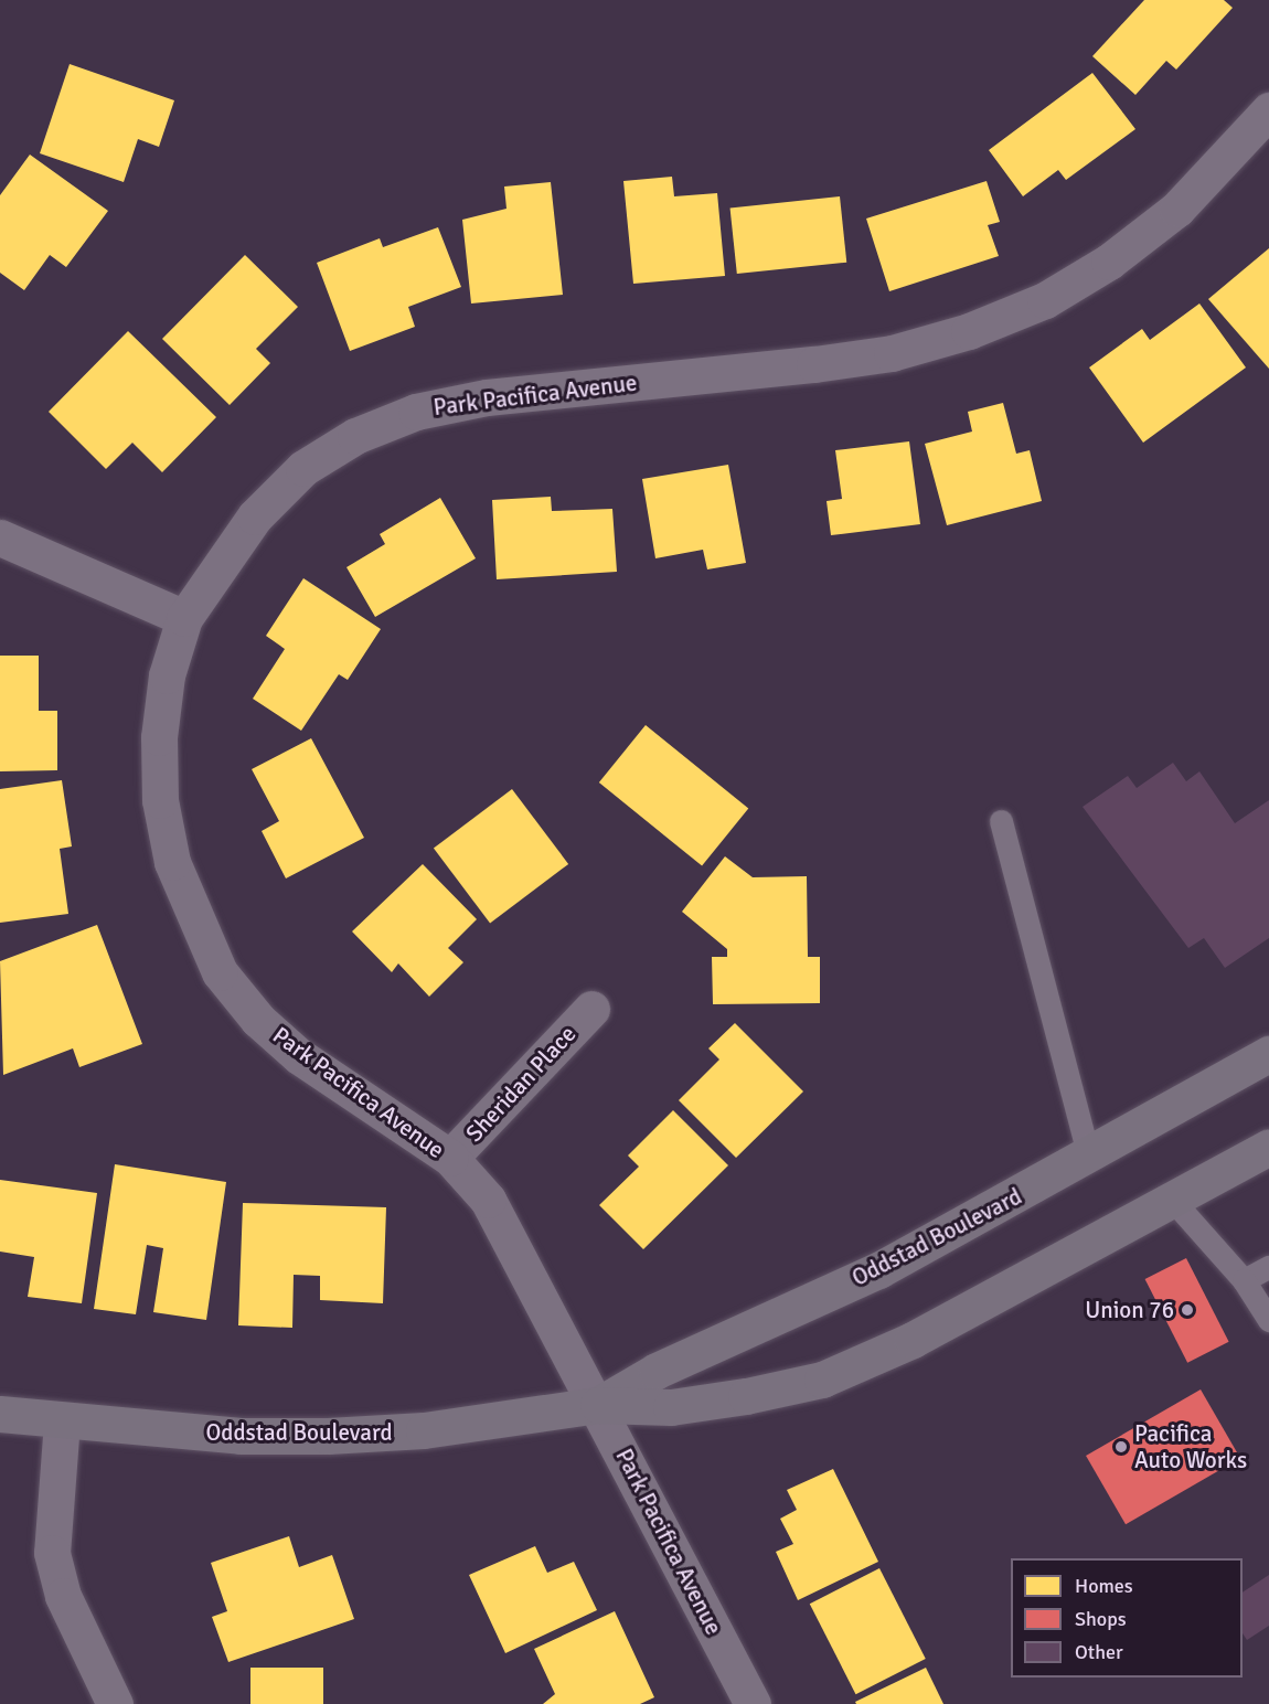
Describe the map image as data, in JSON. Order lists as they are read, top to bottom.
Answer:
{
  "streets": {
    "street": ["Park Pacifica Avenue", "Sheridan Place", "Oddstad Boulevard"]
  },
  "crossings": [
    ["Park Pacifica Avenue", "Sheridan Place"],
    ["Park Pacifica Avenue", "Oddstad Boulevard"]
  ],
  "places": ["Union 76", "Pacifica Auto Works"],
  "legend": ["Homes", "Shops", "Other"]
}
